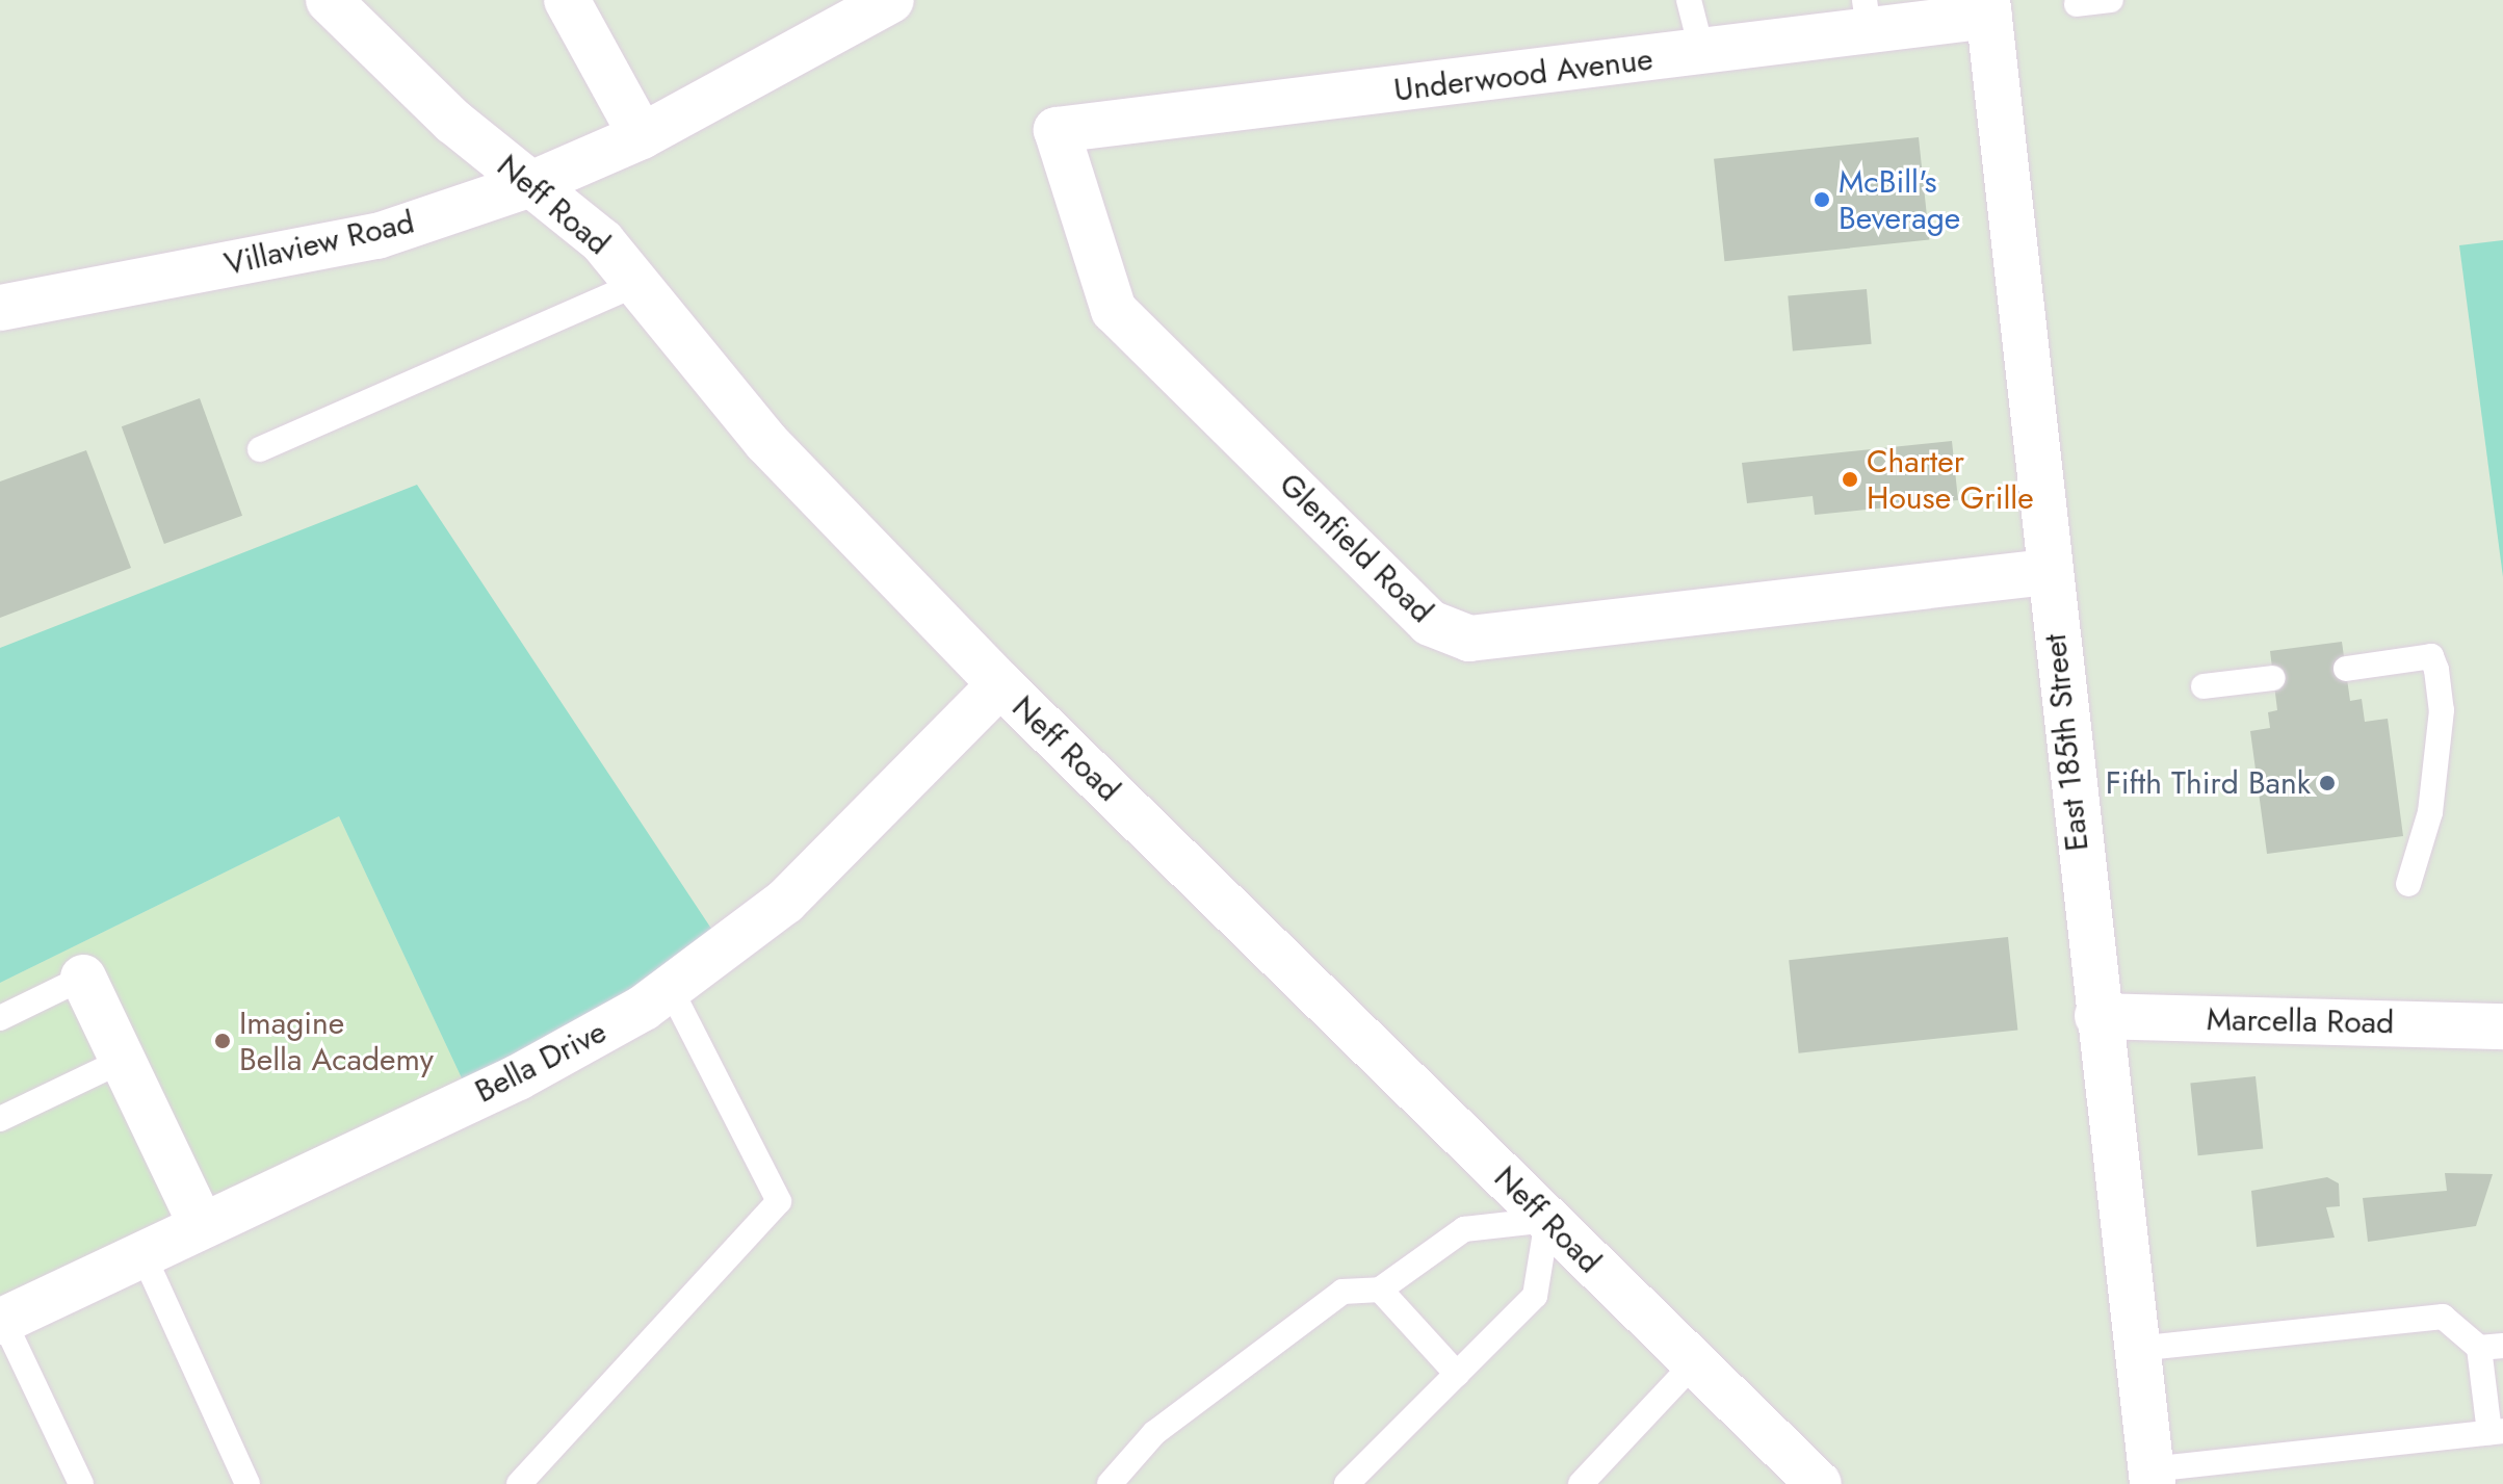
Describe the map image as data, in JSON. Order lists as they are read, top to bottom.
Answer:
{
  "streets": {
    "street": [
      "Underwood Avenue",
      "Neff Road",
      "Villaview Road",
      "Glenfield Road",
      "East 185th Street",
      "Marcella Road",
      "Bella Drive"
    ]
  },
  "crossings": [
    ["Underwood Avenue", "Glenfield Road"],
    ["Underwood Avenue", "East 185th Street"],
    ["Neff Road", "Villaview Road"],
    ["Neff Road", "Bella Drive"],
    ["Glenfield Road", "East 185th Street"],
    ["East 185th Street", "Marcella Road"]
  ],
  "places": [
    "McBill's Beverage",
    "Charter House Grille",
    "Fifth Third Bank",
    "Imagine Bella Academy"
  ]
}
